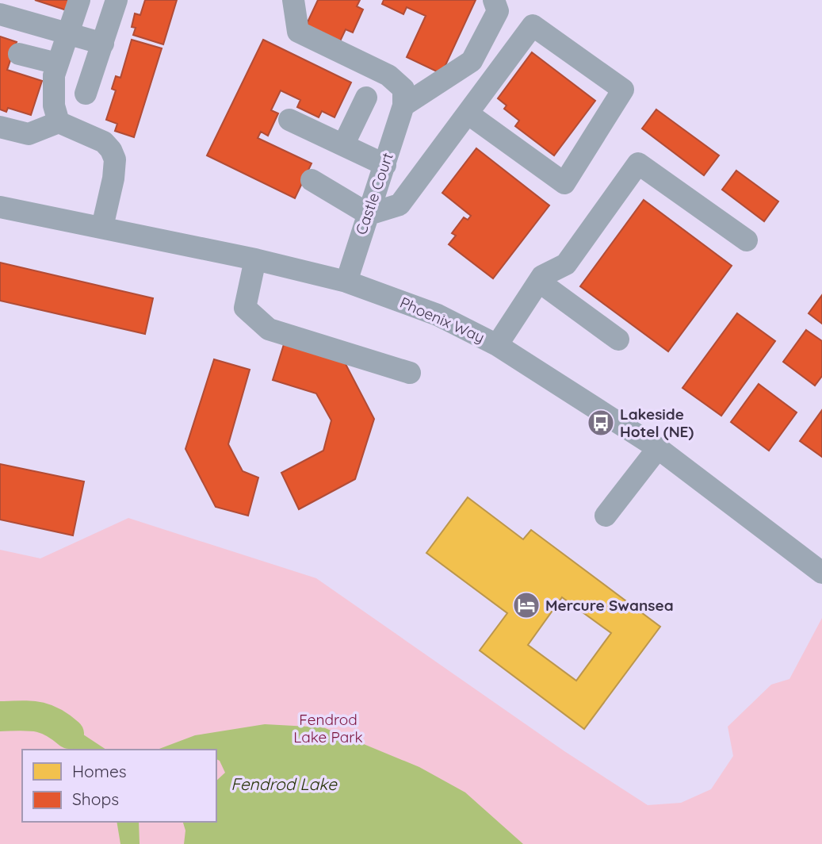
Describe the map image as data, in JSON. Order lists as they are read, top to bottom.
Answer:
{
  "streets": {
    "street": ["Castle Court", "Phoenix Way"]
  },
  "crossings": [
    ["Castle Court", "Phoenix Way"]
  ],
  "water": ["Fendrod Lake"],
  "parks": ["Fendrod Lake Park"],
  "places": {
    "bus stop": ["Lakeside Hotel (NE)"],
    "hotel": ["Mercure Swansea"]
  },
  "legend": ["Homes", "Shops"]
}
